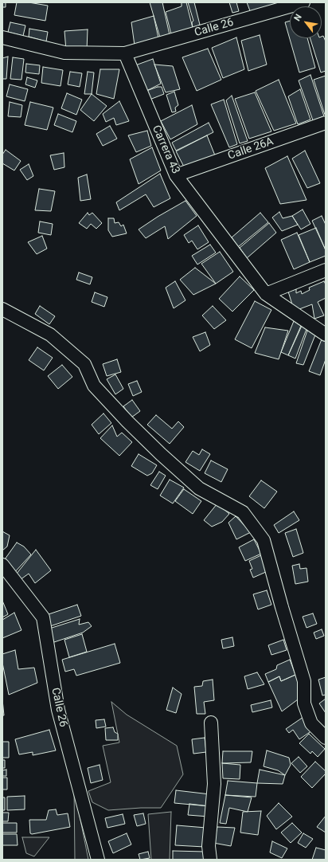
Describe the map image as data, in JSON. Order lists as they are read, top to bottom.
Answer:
{
  "streets": {
    "street": ["Calle 26", "Calle 26A", "Carrera 43"]
  },
  "crossings": [
    ["Calle 26", "Carrera 43"],
    ["Calle 26A", "Carrera 43"]
  ],
  "north": "top left"
}
